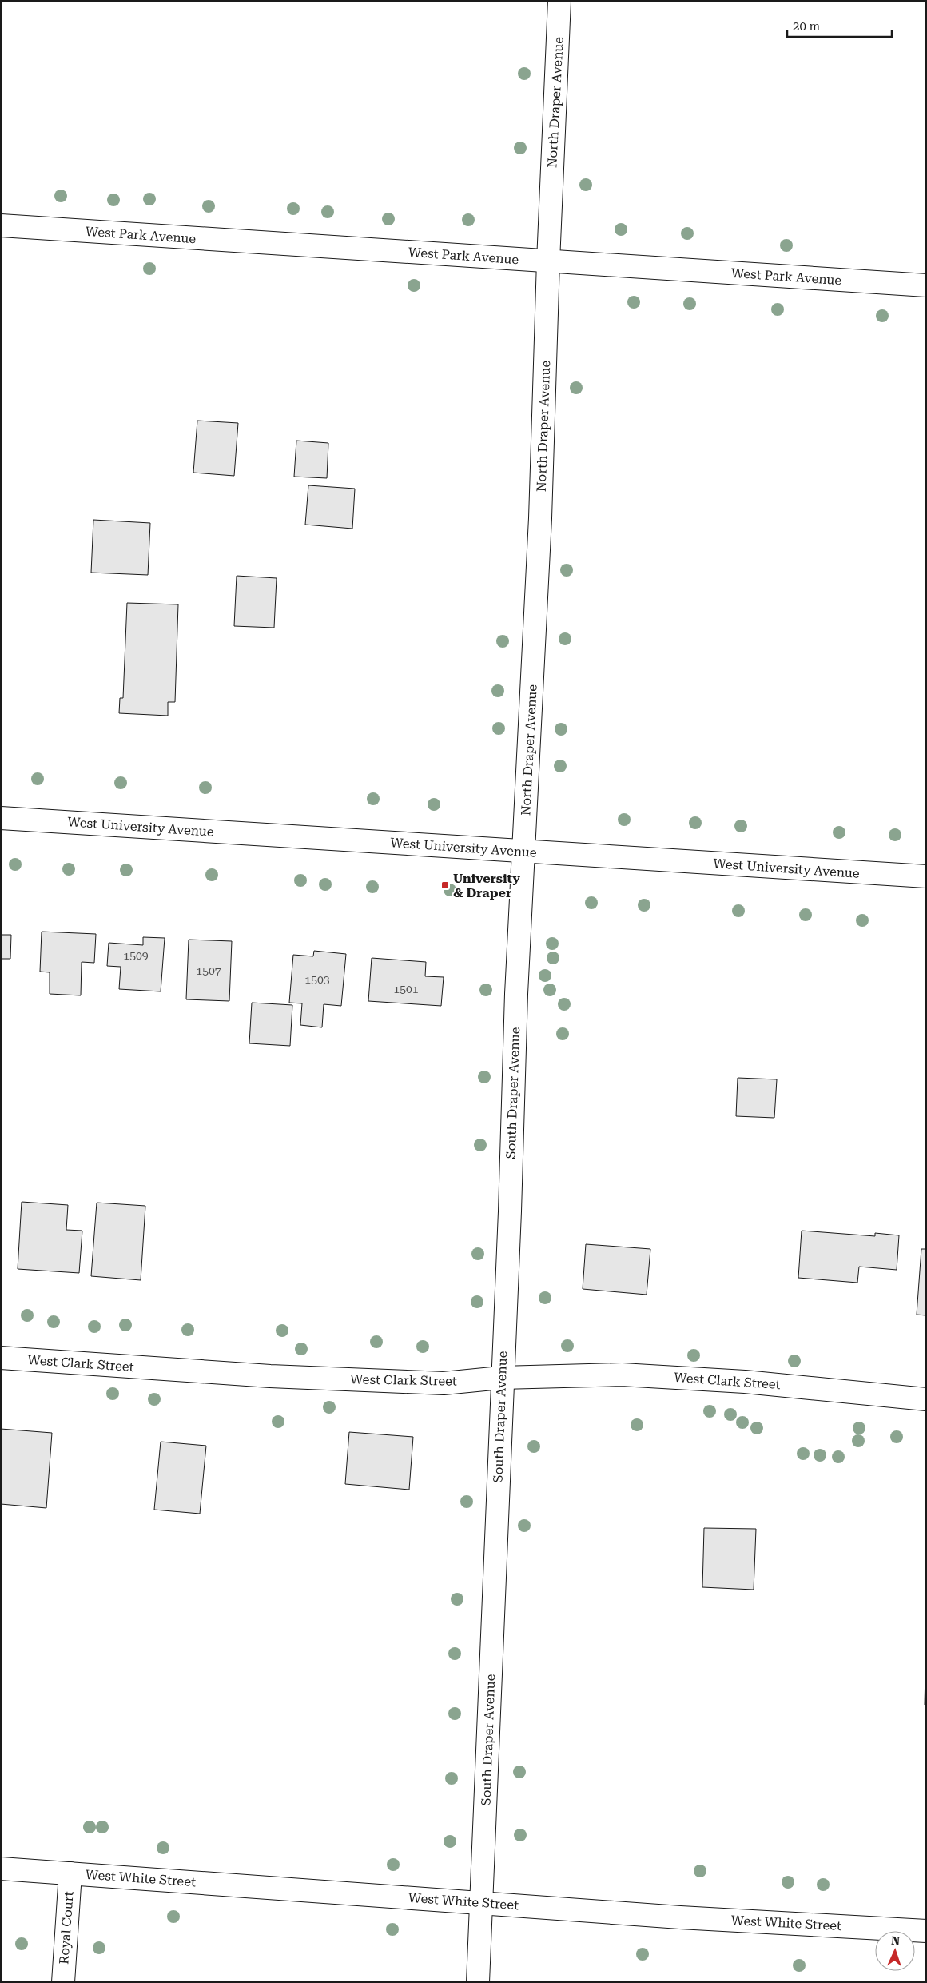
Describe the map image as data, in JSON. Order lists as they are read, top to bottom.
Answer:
{
  "streets": {
    "street": [
      "North Draper Avenue",
      "West Park Avenue",
      "West University Avenue",
      "South Draper Avenue",
      "West Clark Street",
      "West White Street",
      "Royal Court"
    ]
  },
  "crossings": [
    ["North Draper Avenue", "West Park Avenue"],
    ["North Draper Avenue", "West University Avenue"],
    ["North Draper Avenue", "South Draper Avenue"],
    ["West University Avenue", "South Draper Avenue"],
    ["South Draper Avenue", "West Clark Street"],
    ["South Draper Avenue", "West White Street"],
    ["West White Street", "Royal Court"]
  ],
  "places": {
    "transit": ["University & Draper"]
  },
  "house_numbers": [
    "1509",
    "1507",
    "1503",
    "1501"
  ],
  "scale_bar": "20 m",
  "north": "top"
}
